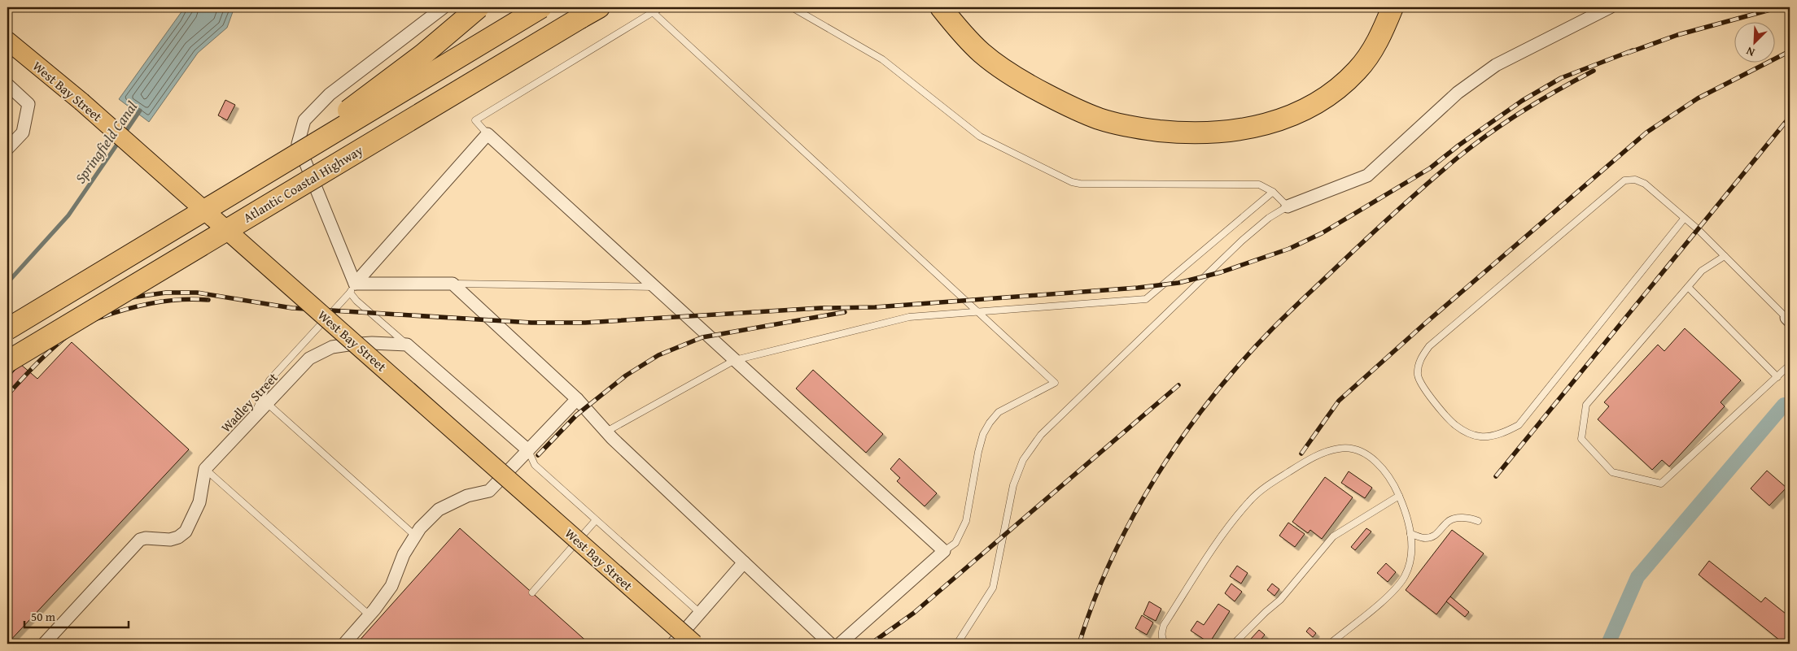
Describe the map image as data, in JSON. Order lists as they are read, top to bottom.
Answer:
{
  "streets": {
    "highway": ["Atlantic Coastal Highway"],
    "main road": ["West Bay Street"],
    "street": ["Wadley Street"]
  },
  "water": ["Springfield Canal"],
  "scale_bar": "50 m",
  "north": "bottom left"
}
